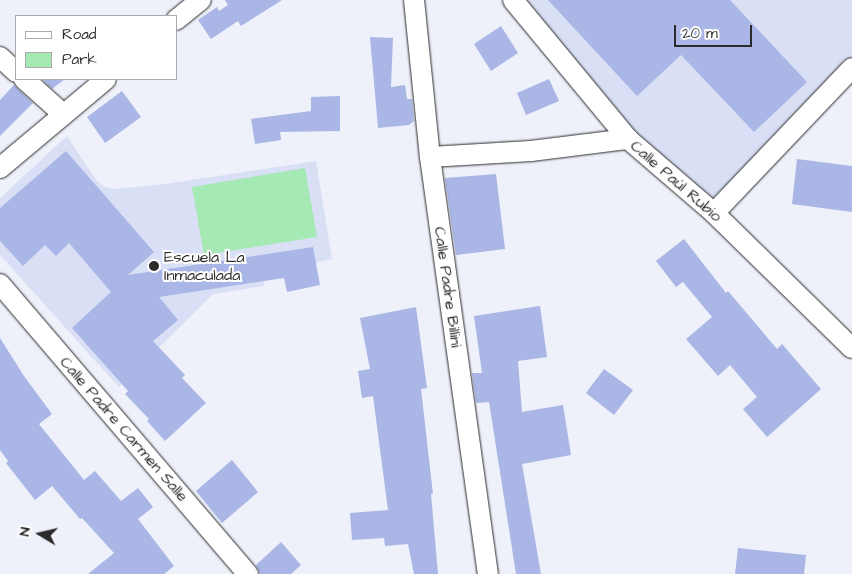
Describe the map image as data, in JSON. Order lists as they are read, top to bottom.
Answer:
{
  "streets": {
    "street": ["Calle Paúl Rubio", "Calle Padre Billini", "Calle Padre Carmen Salle"]
  },
  "places": ["Escuela La Inmaculada"],
  "legend": ["Road", "Park"],
  "scale_bar": "20 m",
  "north": "left"
}
